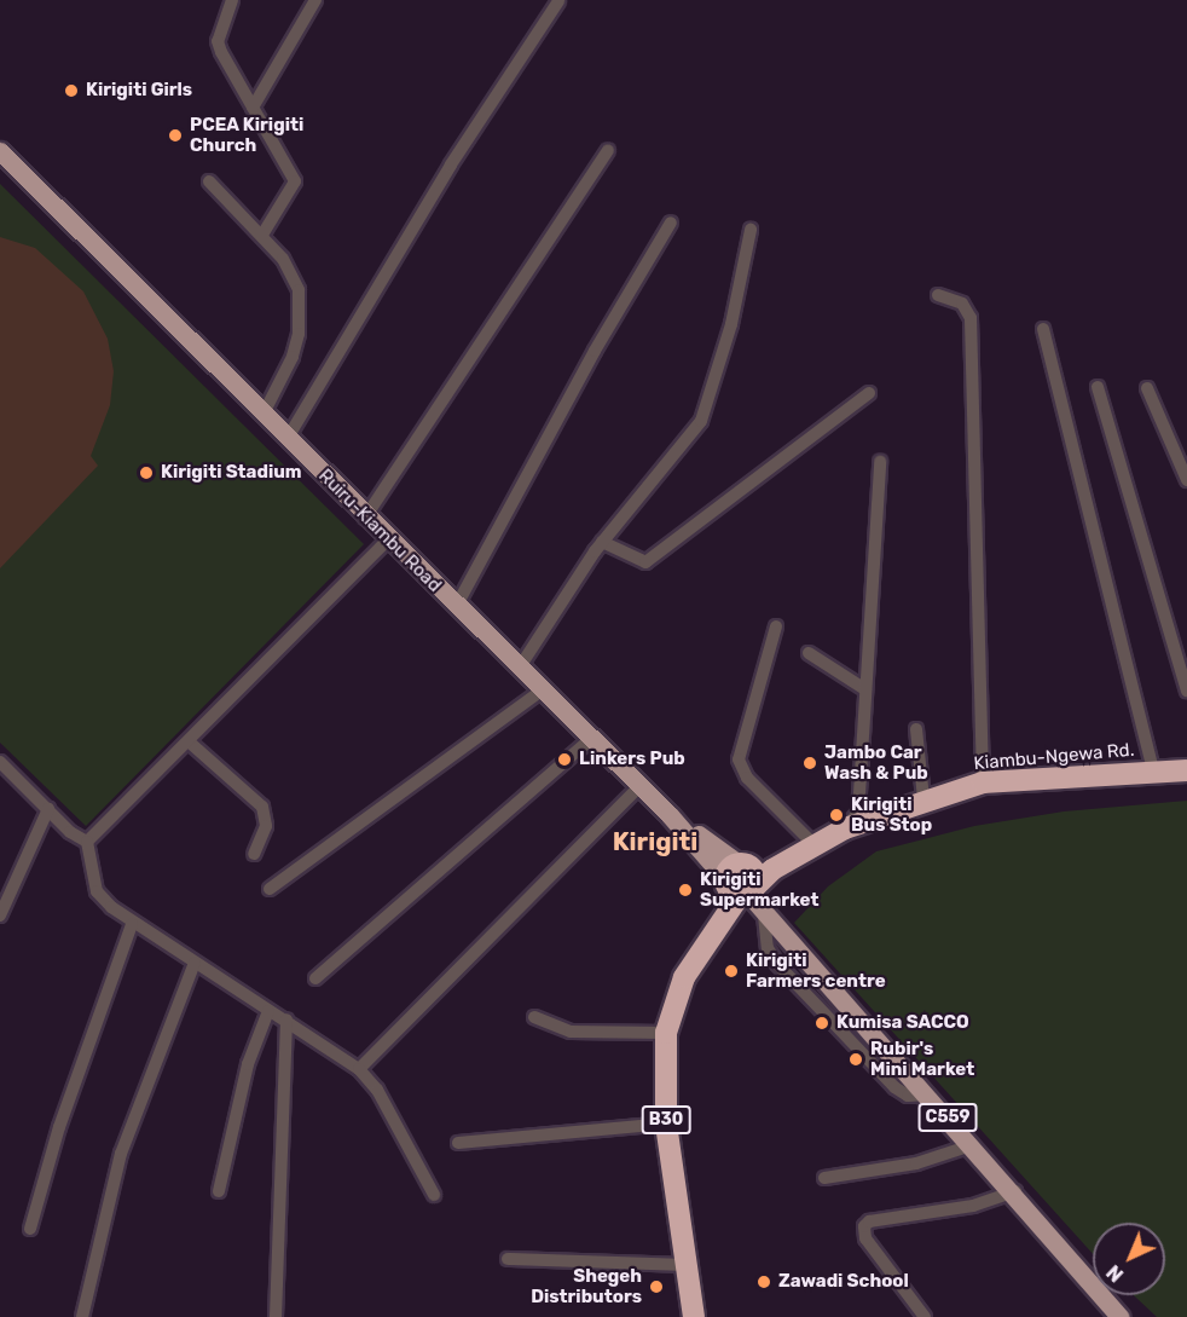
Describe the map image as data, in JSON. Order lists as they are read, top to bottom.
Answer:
{
  "streets": {
    "highway": ["Kiambu-Ngewa Rd.", "B30"],
    "main road": ["Ruiru-Kiambu Road", "C559"]
  },
  "crossings": [
    ["Ruiru-Kiambu Road", "Kiambu-Ngewa Rd."],
    ["Ruiru-Kiambu Road", "C559"],
    ["Ruiru-Kiambu Road", "B30"],
    ["Kiambu-Ngewa Rd.", "B30"]
  ],
  "districts": ["Kirigiti"],
  "places": [
    "Kirigiti Girls",
    "PCEA Kirigiti Church",
    "Kirigiti Stadium",
    "Linkers Pub",
    "Jambo Car Wash & Pub",
    "Kirigiti Bus Stop",
    "Kirigiti Supermarket",
    "Kirigiti Farmers centre",
    "Kumisa SACCO",
    "Rubir's Mini Market",
    "Zawadi School",
    "Shegeh Distributors"
  ],
  "north": "bottom left"
}
